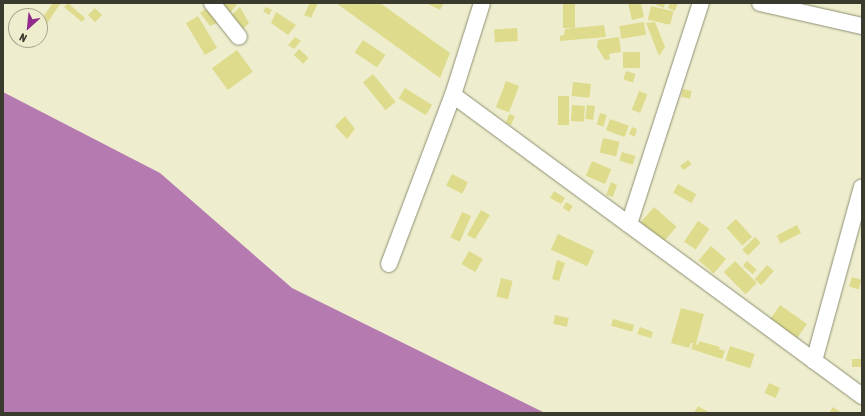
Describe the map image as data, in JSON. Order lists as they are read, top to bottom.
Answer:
{
  "north": "bottom left"
}
